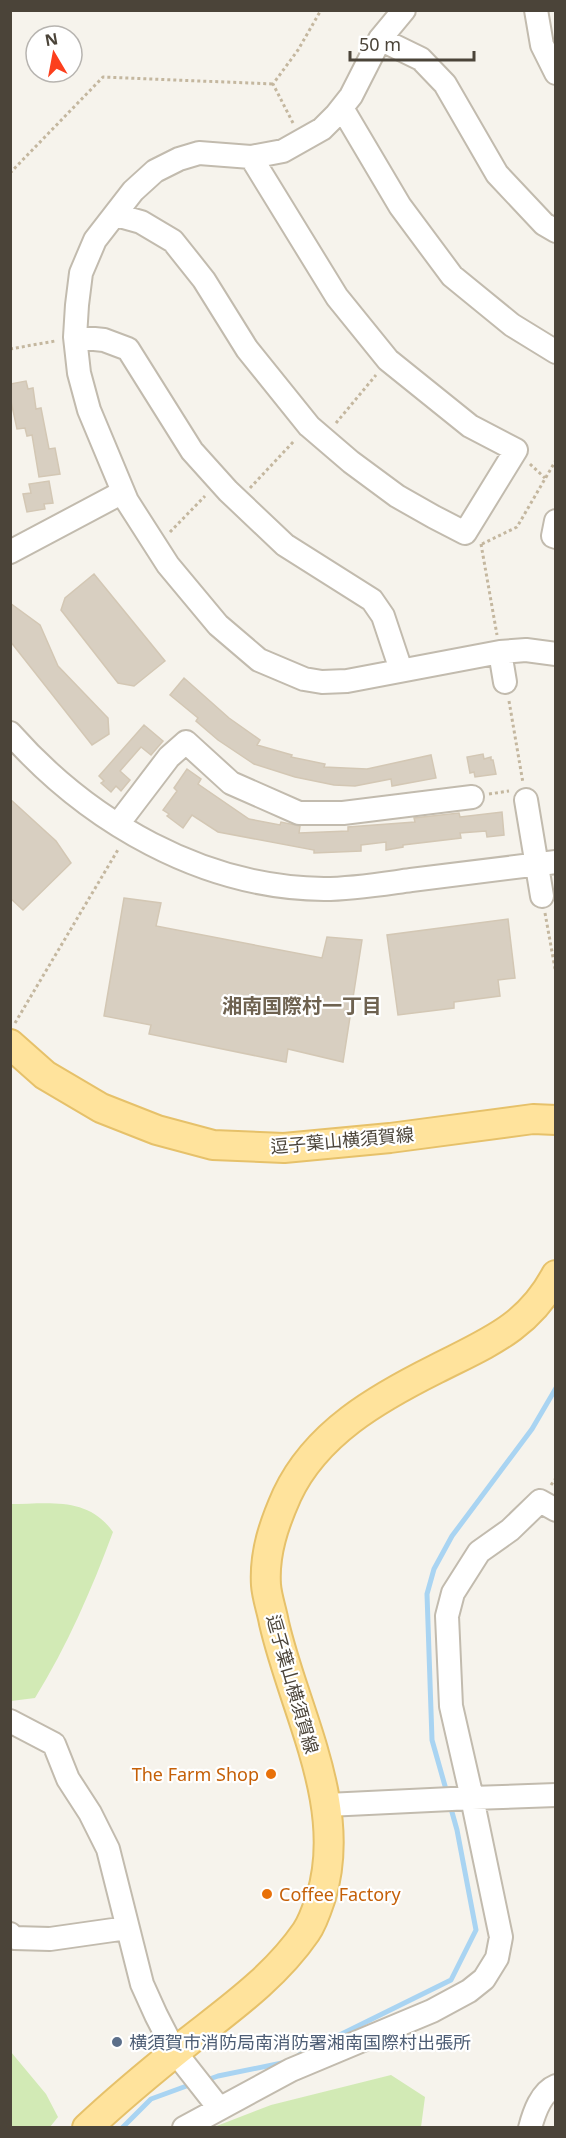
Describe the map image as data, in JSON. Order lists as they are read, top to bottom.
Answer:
{
  "streets": {
    "main road": ["逗子葉山横須賀線"]
  },
  "districts": ["湘南国際村一丁目"],
  "places": ["The Farm Shop", "Coffee Factory", "横須賀市消防局南消防署湘南国際村出張所"],
  "scale_bar": "50 m",
  "north": "top"
}
